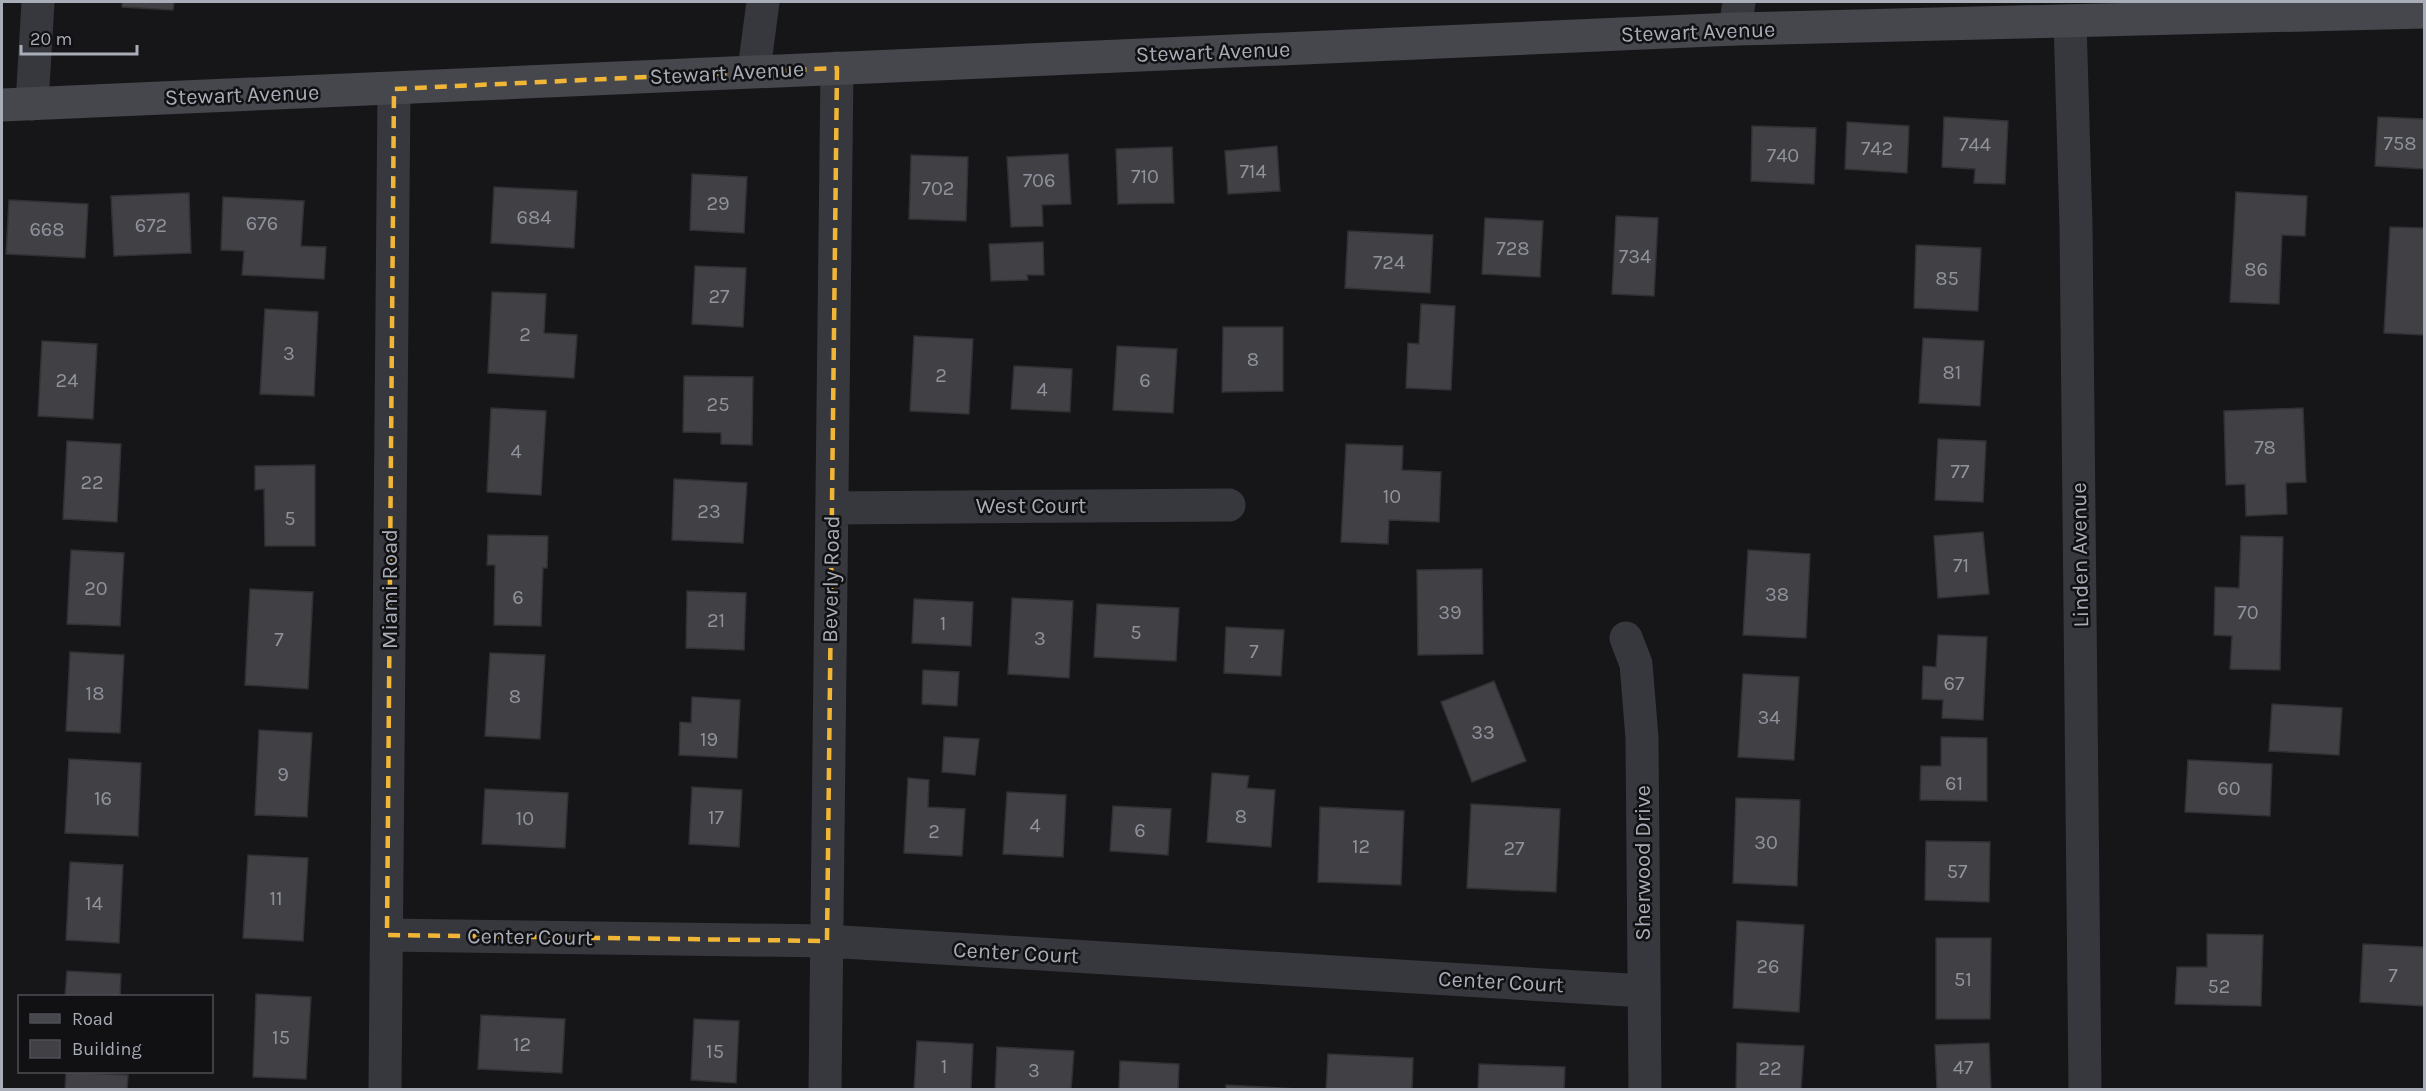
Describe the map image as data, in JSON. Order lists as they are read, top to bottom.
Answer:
{
  "streets": {
    "main road": ["Stewart Avenue"],
    "street": [
      "West Court",
      "Linden Avenue",
      "Beverly Road",
      "Miami Road",
      "Sherwood Drive",
      "Center Court"
    ]
  },
  "crossings": [
    ["Stewart Avenue", "Linden Avenue"],
    ["Stewart Avenue", "Beverly Road"],
    ["Stewart Avenue", "Miami Road"],
    ["West Court", "Beverly Road"],
    ["Beverly Road", "Center Court"],
    ["Miami Road", "Center Court"],
    ["Sherwood Drive", "Center Court"]
  ],
  "house_numbers": [
    "758",
    "744",
    "742",
    "740",
    "714",
    "710",
    "706",
    "702",
    "29",
    "684",
    "676",
    "672",
    "668",
    "728",
    "734",
    "724",
    "86",
    "85",
    "27",
    "2",
    "3",
    "8",
    "81",
    "2",
    "24",
    "6",
    "4",
    "25",
    "78",
    "4",
    "77",
    "22",
    "10",
    "23",
    "5",
    "71",
    "20",
    "38",
    "6",
    "39",
    "70",
    "21",
    "1",
    "5",
    "3",
    "7",
    "7",
    "67",
    "18",
    "8",
    "34",
    "33",
    "19",
    "9",
    "61",
    "60",
    "16",
    "8",
    "17",
    "10",
    "4",
    "6",
    "2",
    "30",
    "12",
    "27",
    "57",
    "11",
    "14",
    "26",
    "7",
    "51",
    "52",
    "15",
    "12",
    "15",
    "1",
    "47",
    "22",
    "3"
  ],
  "legend": ["Road", "Building"],
  "scale_bar": "20 m"
}
